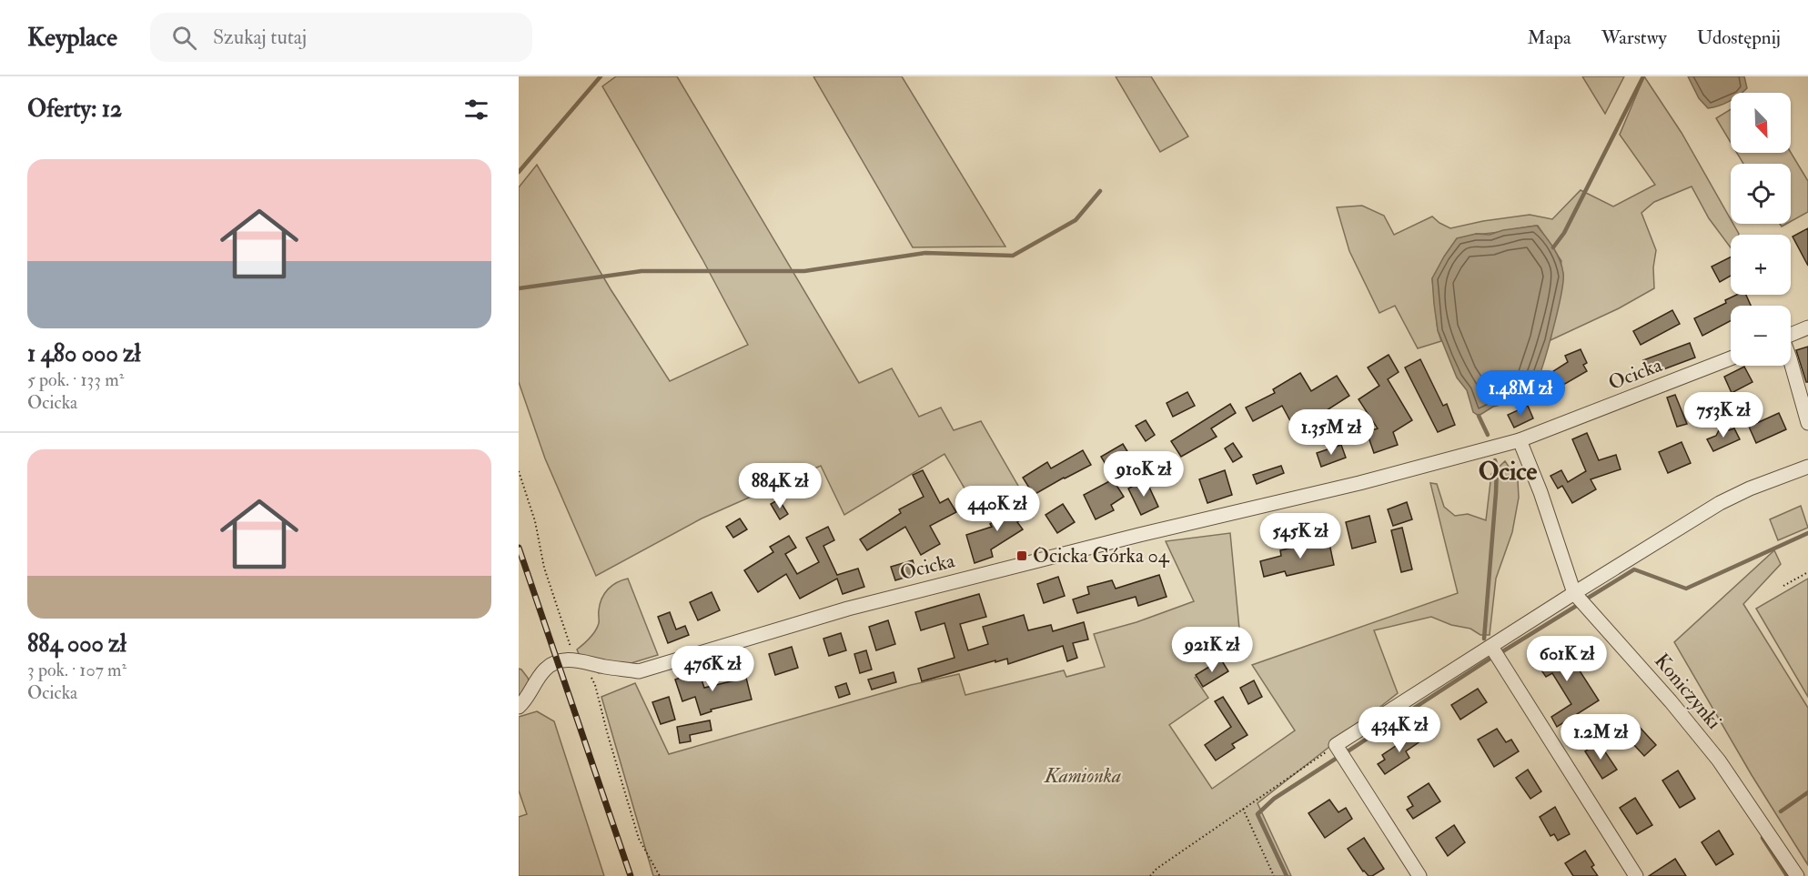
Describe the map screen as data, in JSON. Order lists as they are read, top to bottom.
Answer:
{
  "streets": {
    "street": ["Ocicka", "Koniczynki"]
  },
  "crossings": [
    ["Ocicka", "Koniczynki"]
  ],
  "districts": ["Ocice"],
  "parks": ["Kamionka"],
  "places": {
    "transit": ["Ocicka Górka 04"]
  },
  "north": "bottom right",
  "page": {
    "header": "Keyplace",
    "search": "Szukaj tutaj",
    "nav": ["Mapa", "Warstwy", "Udostępnij"],
    "heading": "Oferty: 12",
    "map_buttons": ["+", "−"],
    "list": [
      {
        "name": "1 480 000 zł",
        "note": "5 pok. · 133 m² · Ocicka"
      },
      {
        "name": "884 000 zł",
        "note": "3 pok. · 107 m² · Ocicka"
      }
    ],
    "price": [
      "1.48M zł",
      "753K zł",
      "1.35M zł",
      "910K zł",
      "884K zł",
      "440K zł",
      "545K zł",
      "921K zł",
      "601K zł",
      "476K zł",
      "434K zł",
      "1.2M zł"
    ]
  }
}
